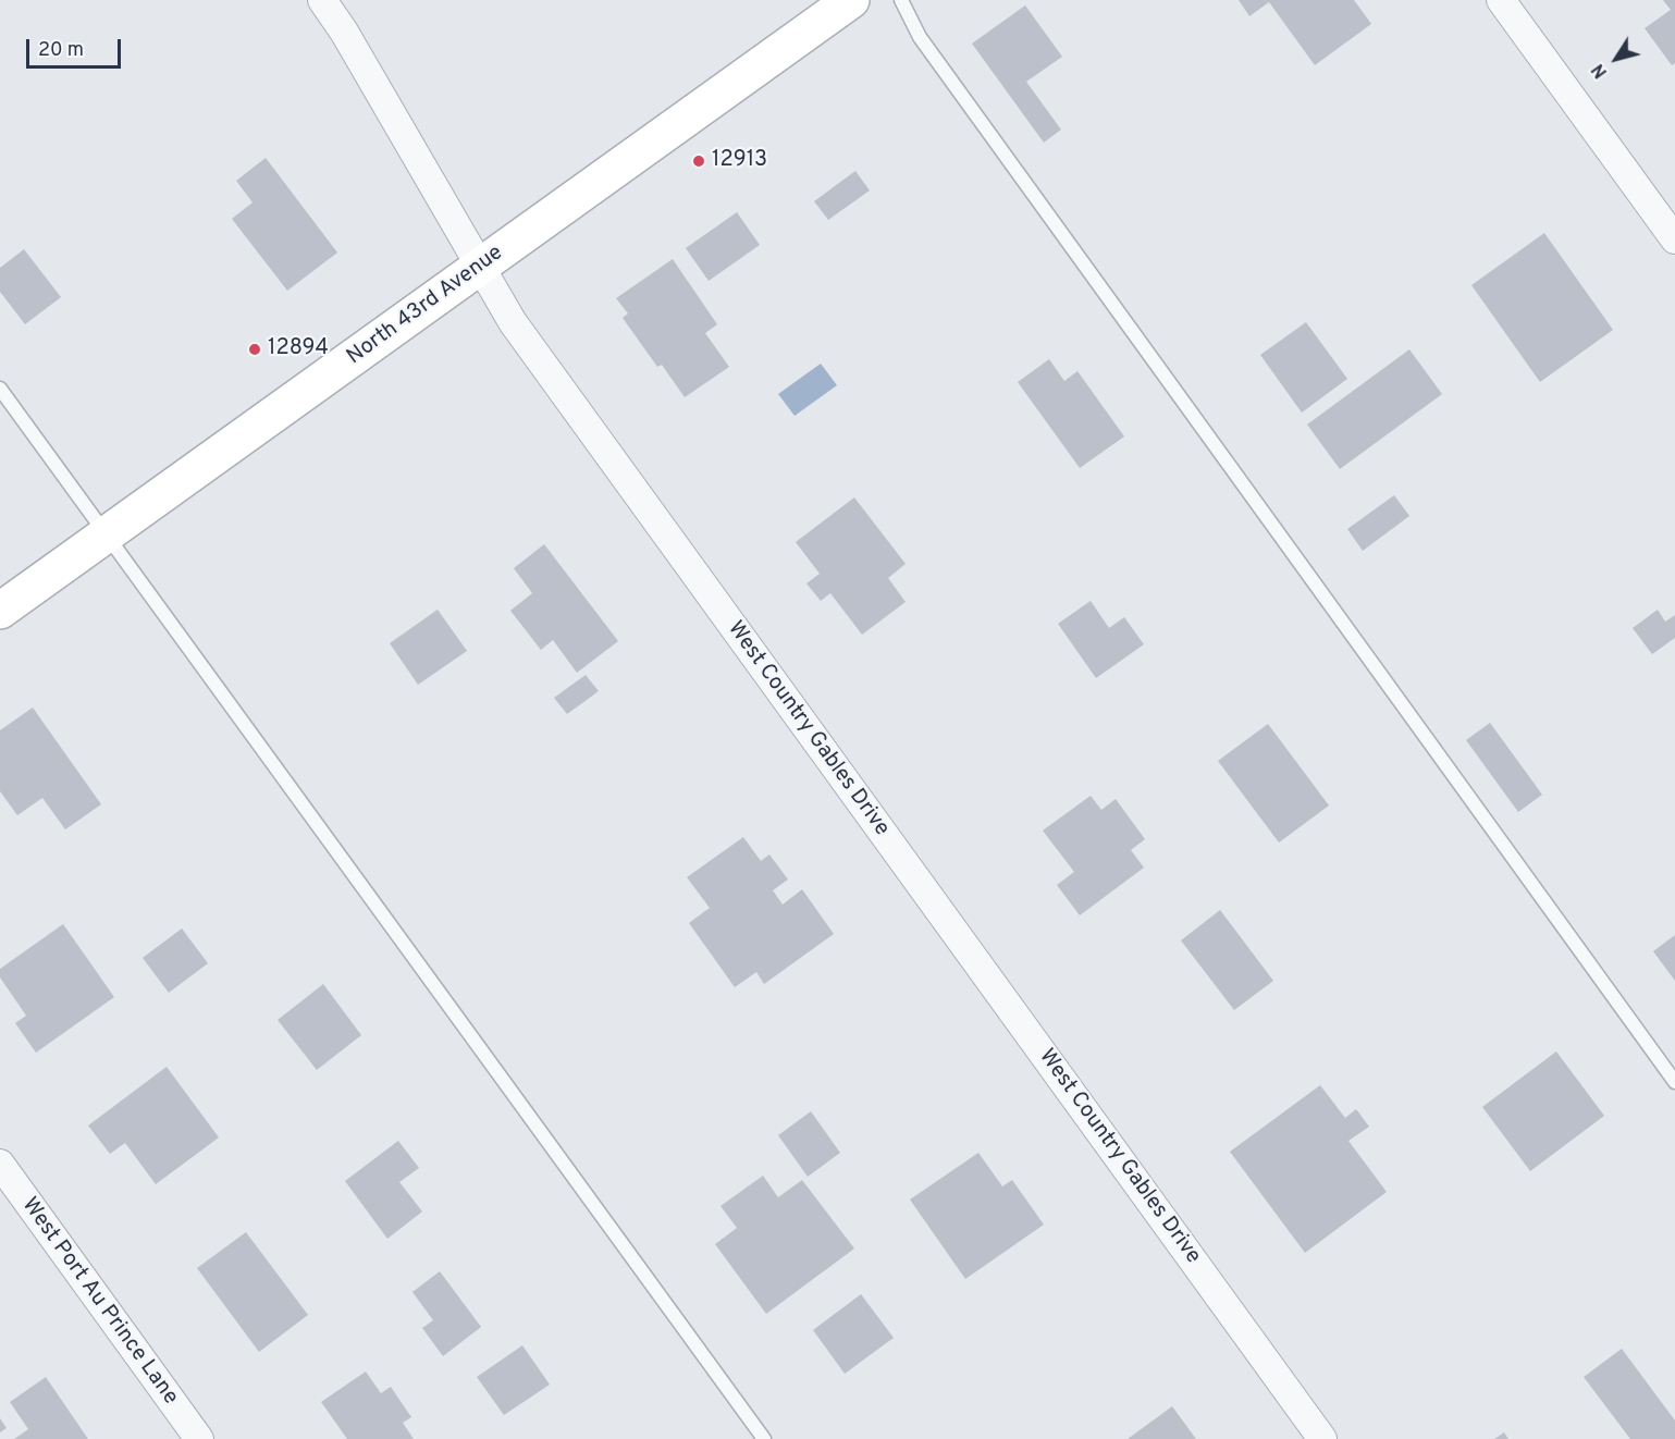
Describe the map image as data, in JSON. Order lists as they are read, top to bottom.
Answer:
{
  "streets": {
    "main road": ["North 43rd Avenue"],
    "street": ["West Country Gables Drive", "West Port Au Prince Lane"]
  },
  "crossings": [
    ["North 43rd Avenue", "West Country Gables Drive"]
  ],
  "places": ["12913", "12894"],
  "scale_bar": "20 m",
  "north": "bottom left"
}
